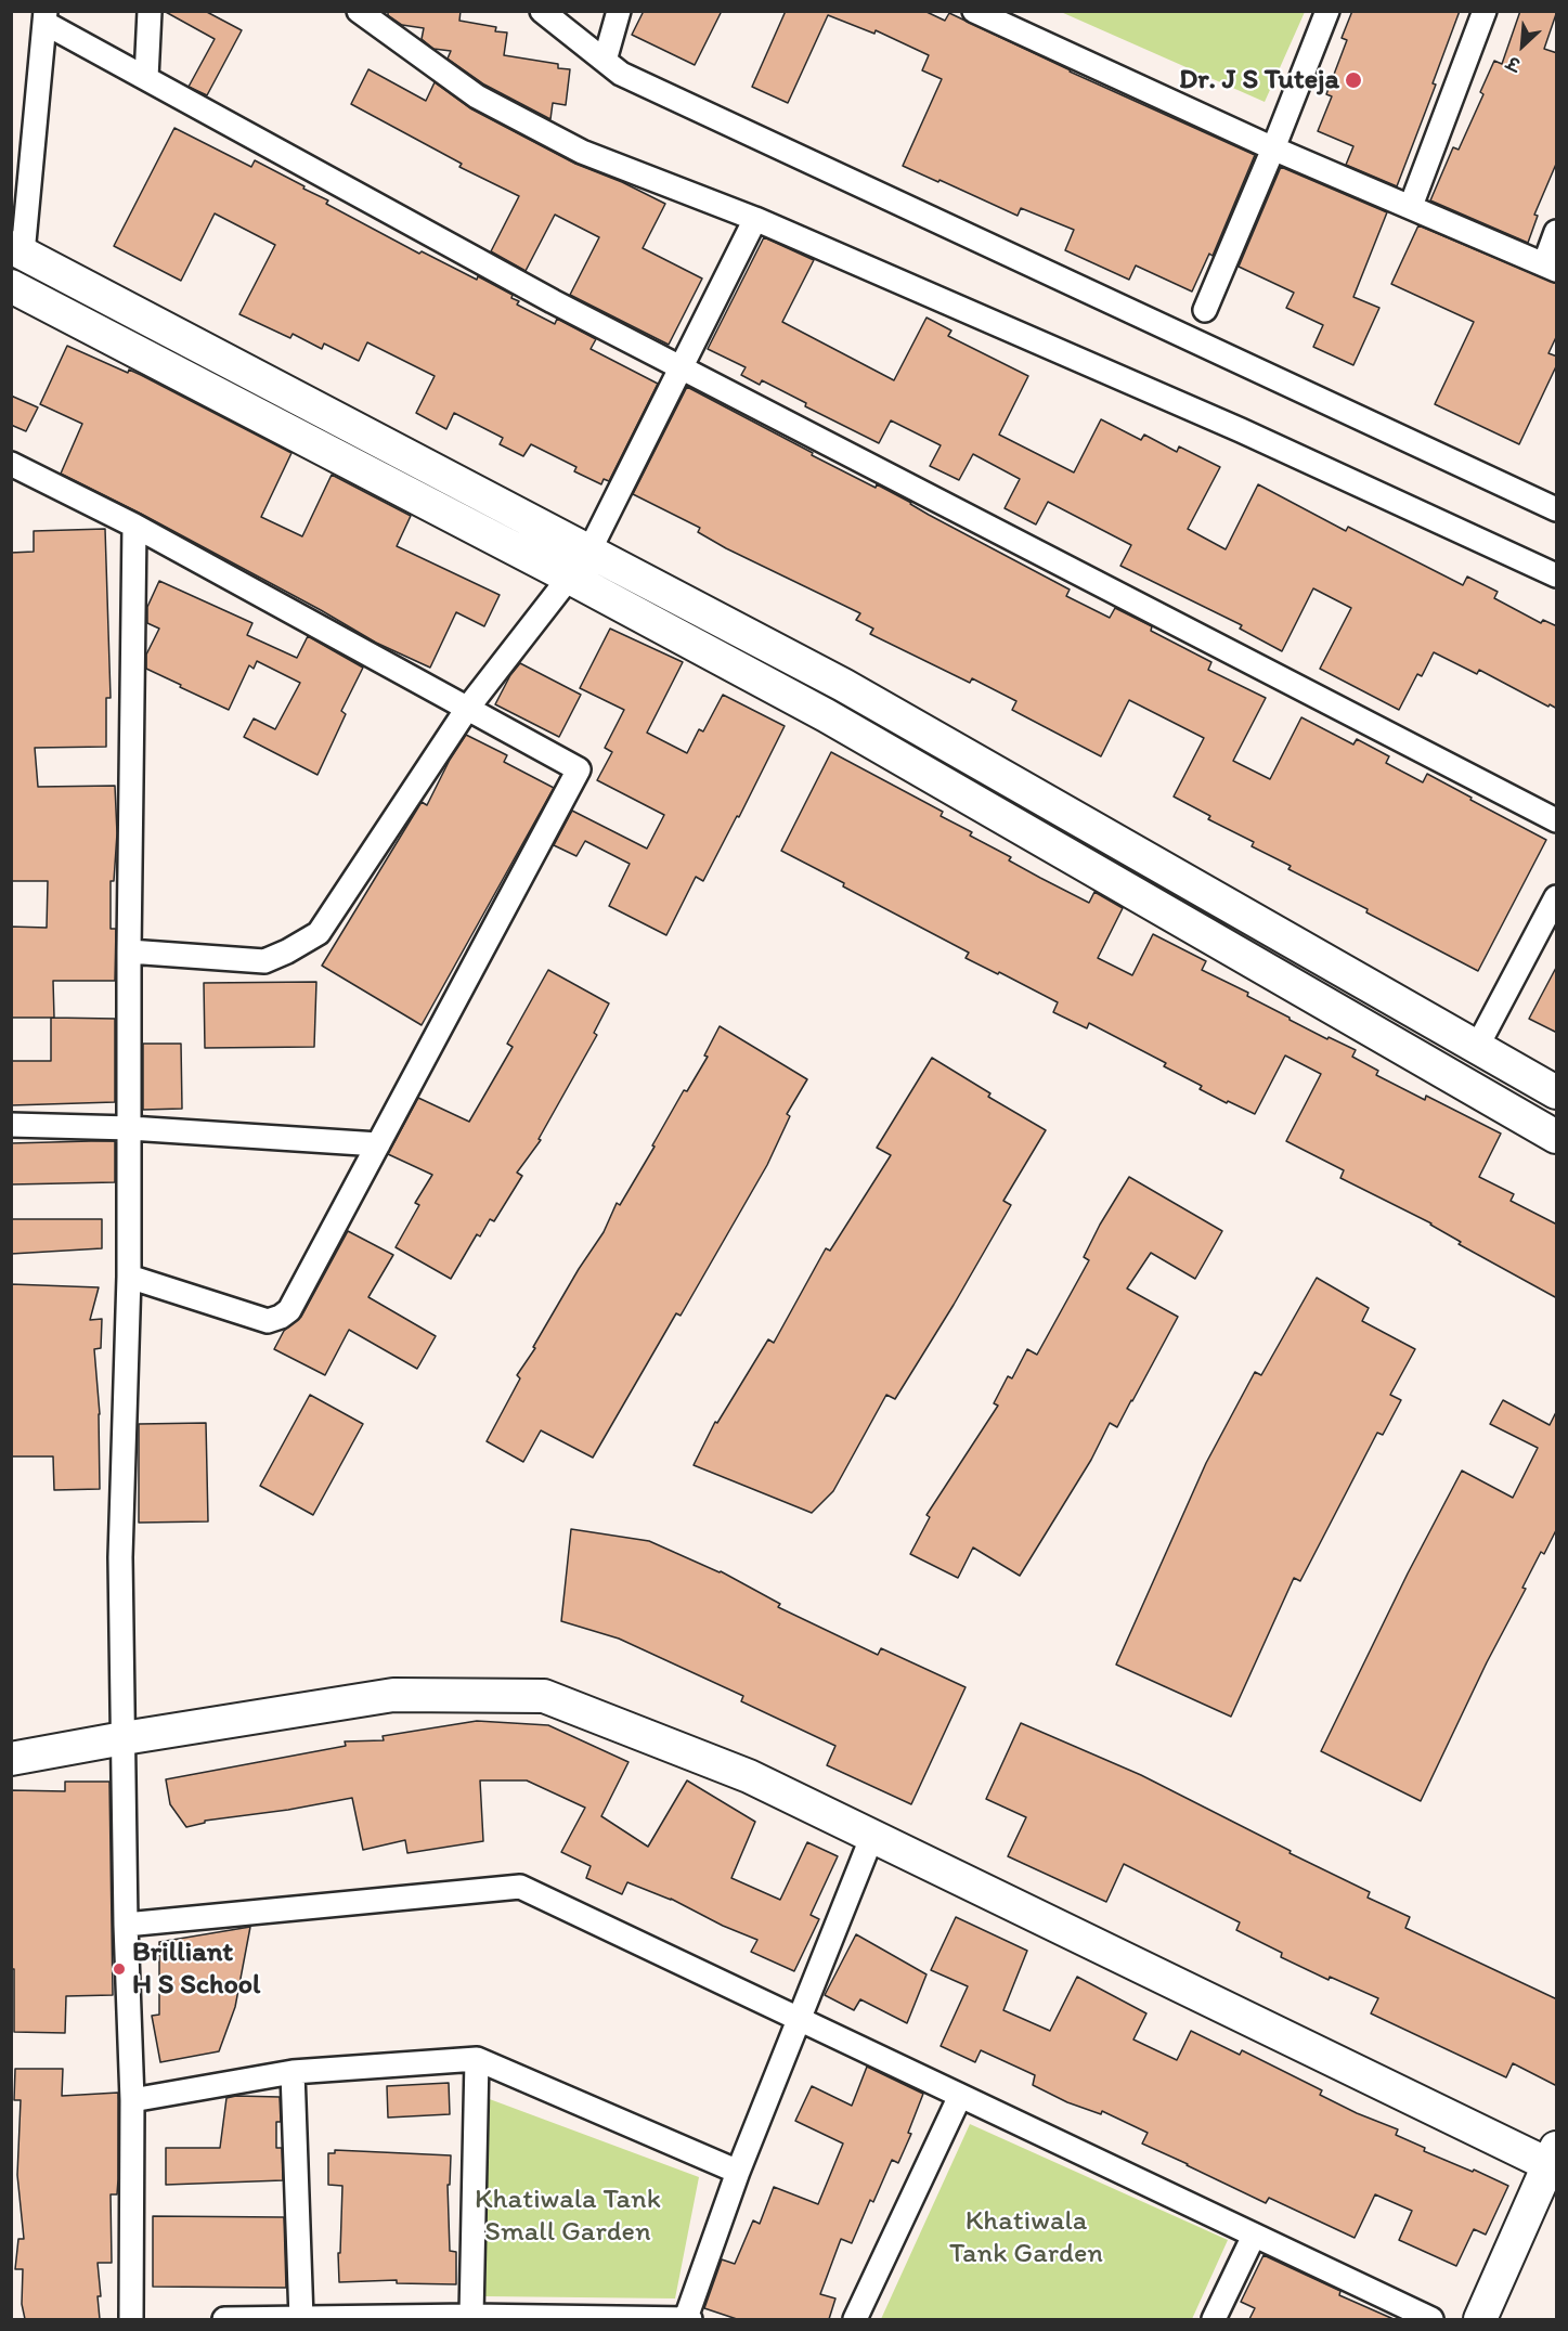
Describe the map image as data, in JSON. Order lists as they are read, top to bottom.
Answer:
{
  "parks": ["Khatiwala Tank Small Garden", "Khatiwala Tank Garden"],
  "places": ["Dr. J S Tuteja", "Brilliant H S School"],
  "north": "bottom left"
}
